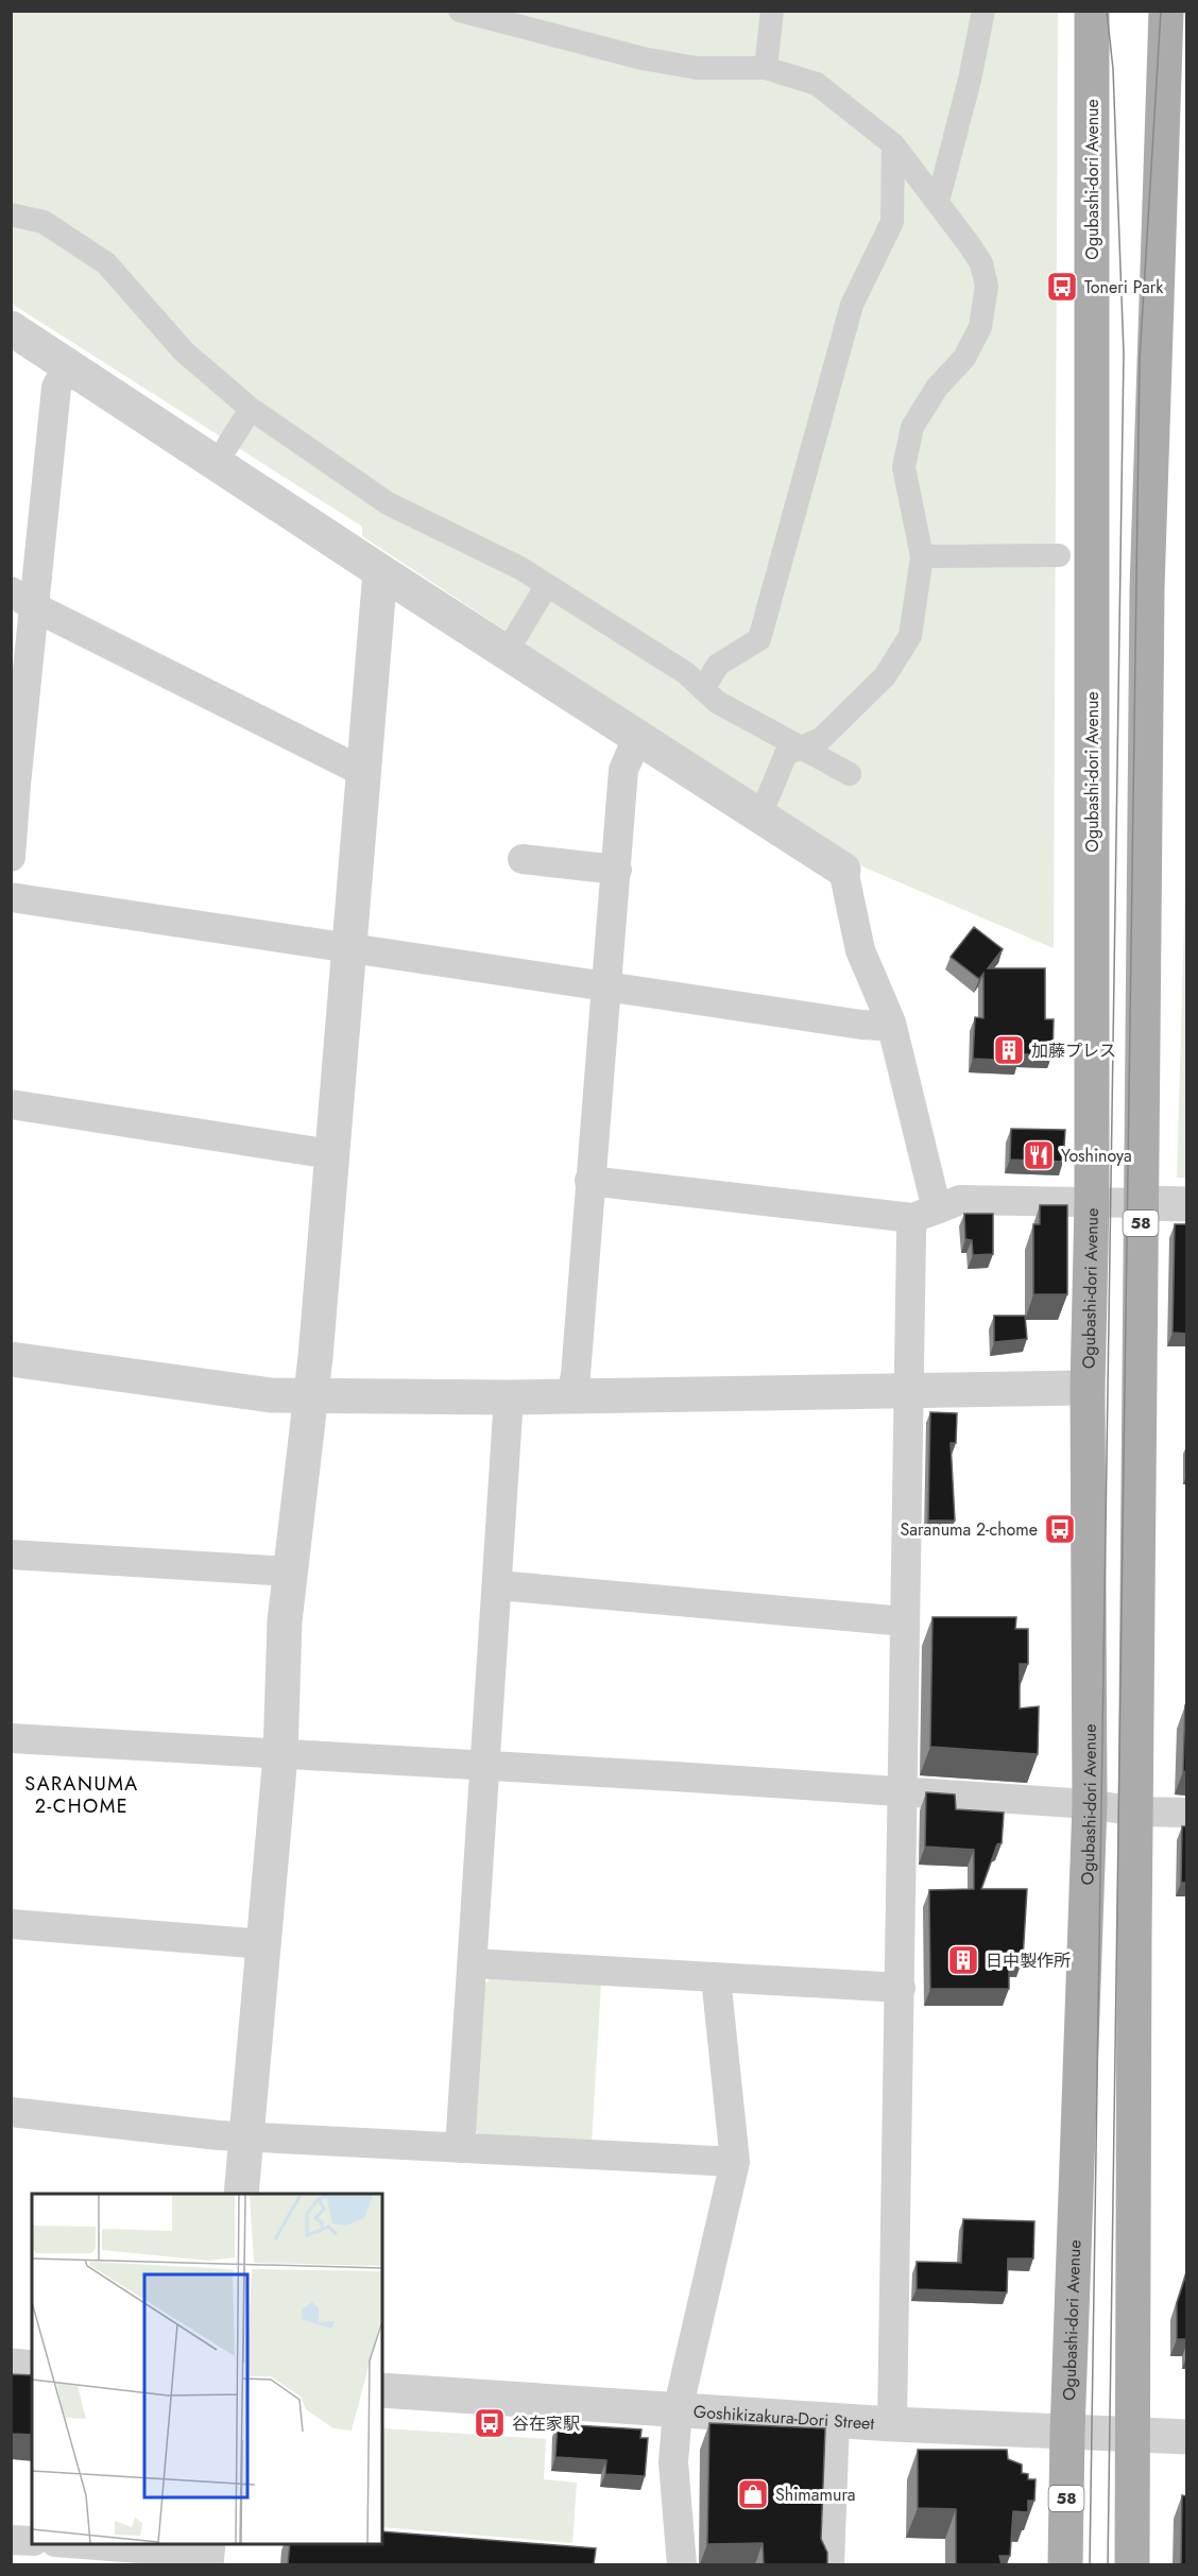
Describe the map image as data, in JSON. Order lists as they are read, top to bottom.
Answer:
{
  "streets": {
    "main road": ["Ogubashi-dori Avenue", "58"],
    "street": ["Goshikizakura-Dori Street"]
  },
  "crossings": [
    ["Ogubashi-dori Avenue", "Goshikizakura-Dori Street"],
    ["58", "Goshikizakura-Dori Street"]
  ],
  "districts": ["SARANUMA 2-CHOME"],
  "places": {
    "bus stop": ["Toneri Park", "Saranuma 2-chome", "谷在家駅"],
    "building": ["加藤プレス", "日中製作所"],
    "restaurant": ["Yoshinoya"],
    "shop": ["Shimamura"]
  }
}
